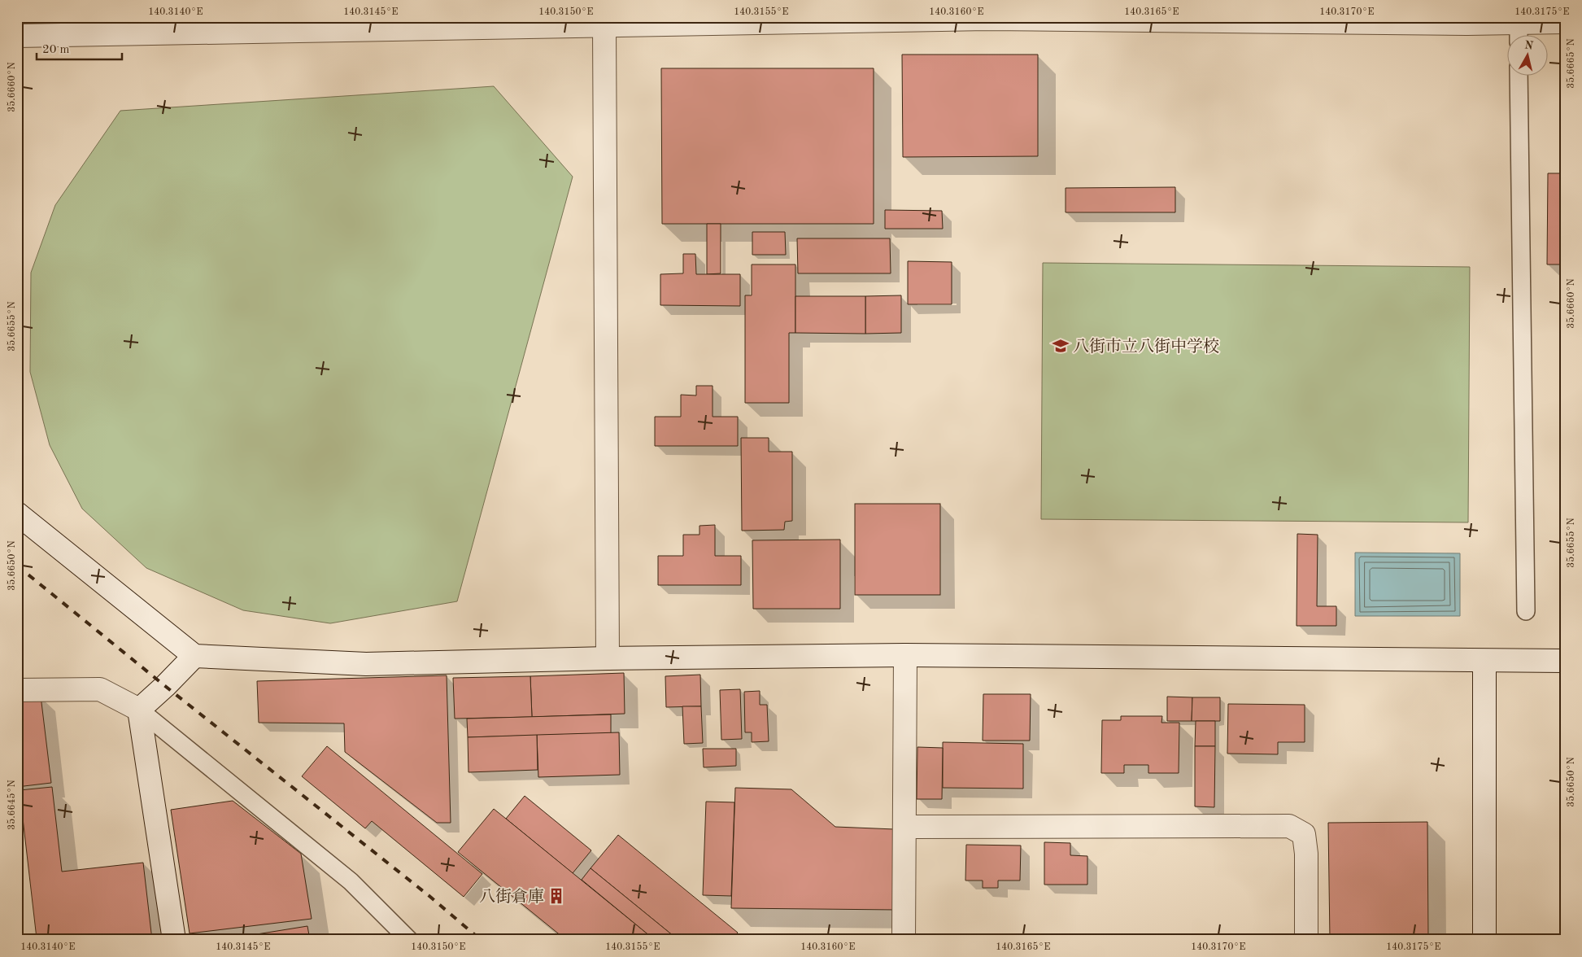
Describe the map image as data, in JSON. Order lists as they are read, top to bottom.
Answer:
{
  "places": {
    "school or university": ["八街市立八街中学校"],
    "building": ["八街倉庫"]
  },
  "scale_bar": "20 m",
  "north": "top",
  "coordinates": [
    "140.3140°E",
    "140.3145°E",
    "140.3150°E",
    "140.3155°E",
    "140.3160°E",
    "140.3165°E",
    "140.3170°E",
    "140.3175°E",
    "35.6665°N",
    "35.6660°N",
    "35.6655°N",
    "35.6650°N",
    "35.6645°N"
  ]
}
